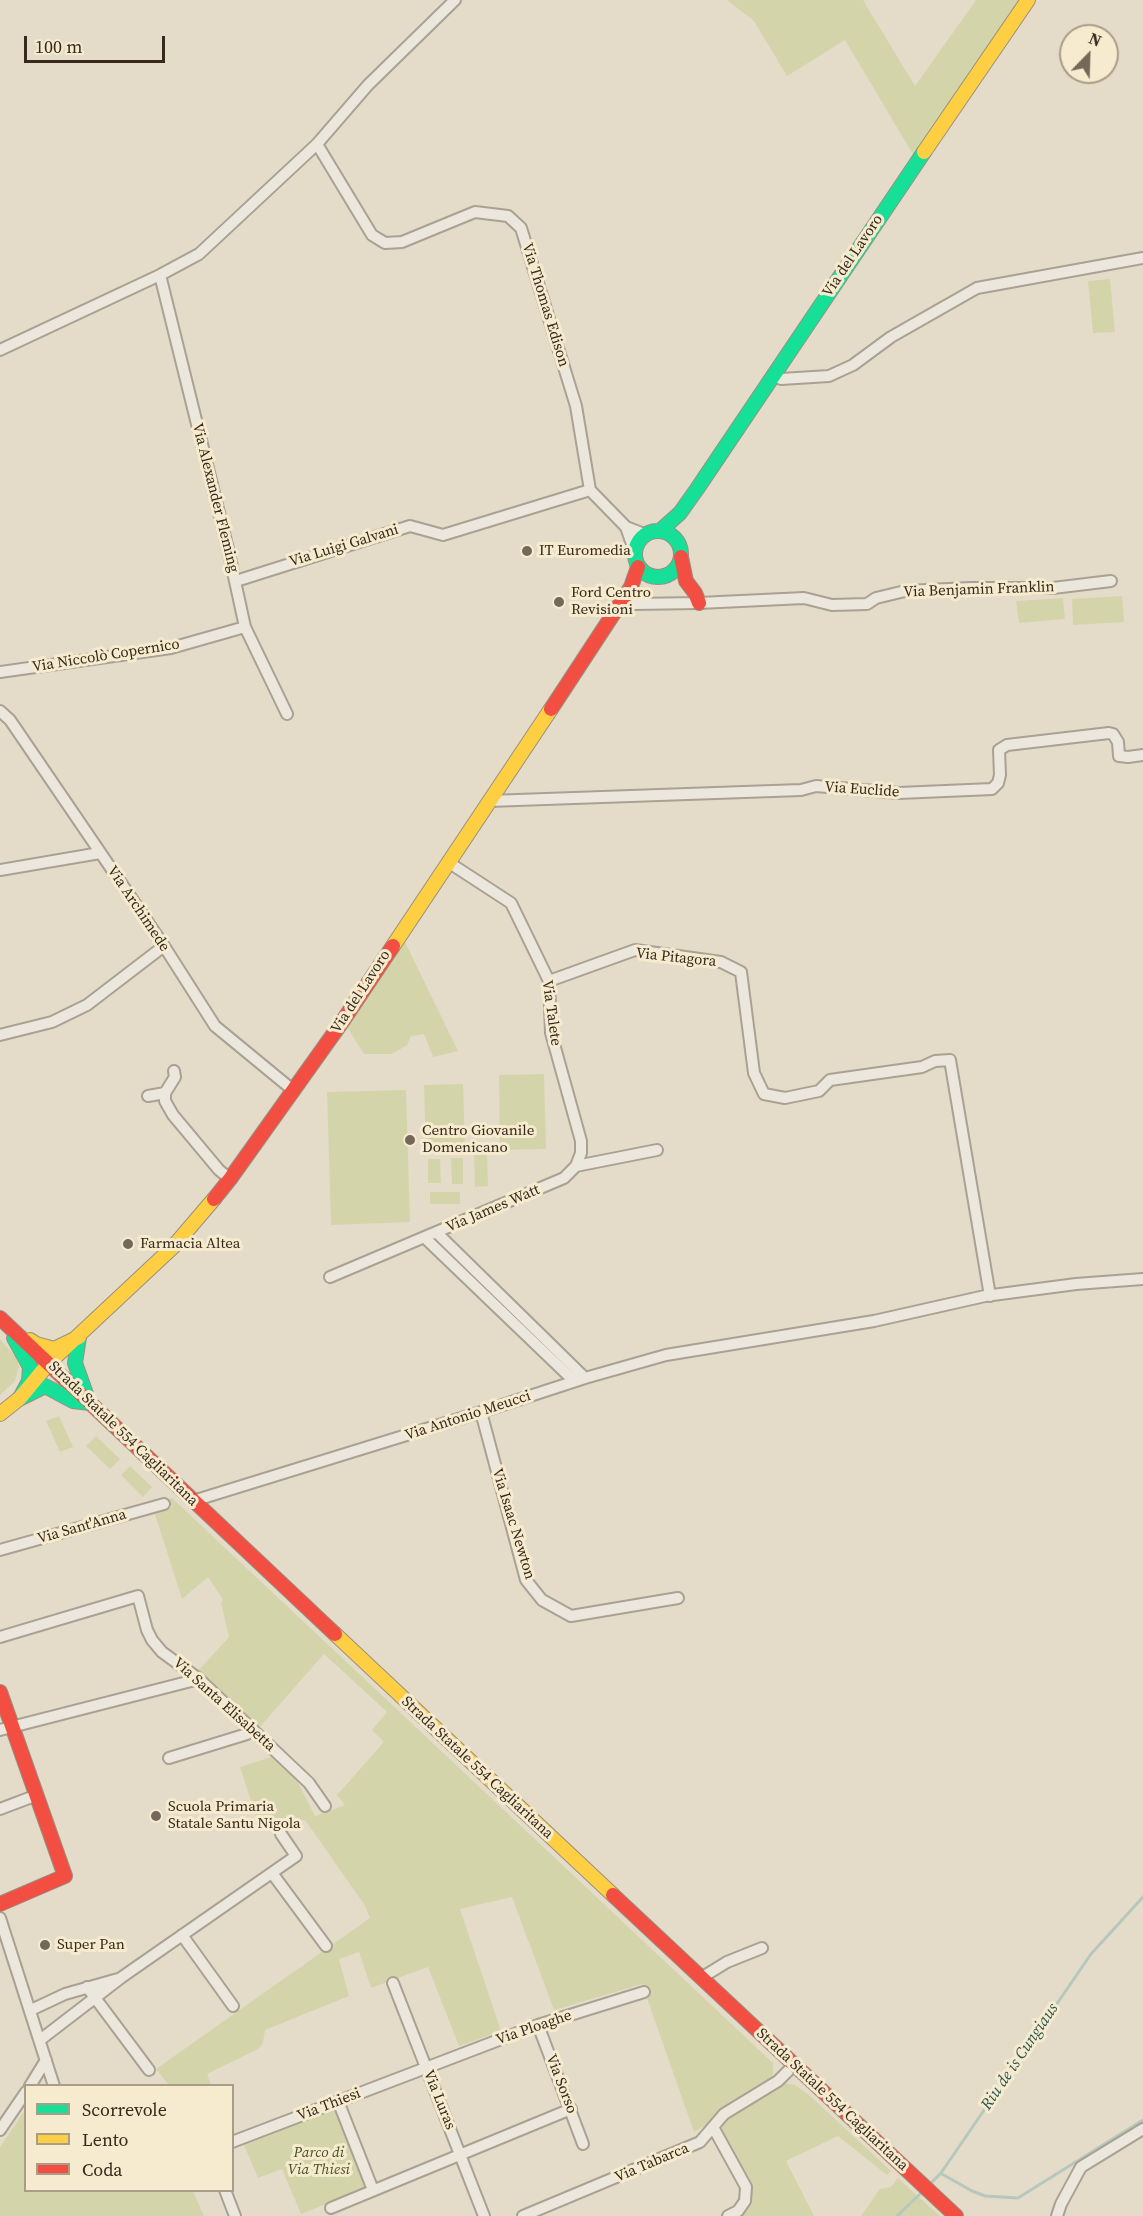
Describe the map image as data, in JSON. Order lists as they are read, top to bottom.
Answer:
{
  "streets": {
    "main road": ["Via del Lavoro", "Strada Statale 554 Cagliaritana"],
    "street": [
      "Via Thomas Edison",
      "Via Alexander Fleming",
      "Via Luigi Galvani",
      "Via Benjamin Franklin",
      "Via Niccolò Copernico",
      "Via Euclide",
      "Via Archimede",
      "Via Pitagora",
      "Via Talete",
      "Via James Watt",
      "Via Antonio Meucci",
      "Via Isaac Newton",
      "Via Sant'Anna",
      "Via Santa Elisabetta",
      "Via Ploaghe",
      "Via Sorso",
      "Via Luras",
      "Via Thiesi",
      "Via Tabarca"
    ]
  },
  "crossings": [
    ["Via del Lavoro", "Via Euclide"],
    ["Via del Lavoro", "Via Archimede"],
    ["Via del Lavoro", "Via Talete"],
    ["Via del Lavoro", "Strada Statale 554 Cagliaritana"],
    ["Via Thomas Edison", "Via Luigi Galvani"],
    ["Via Alexander Fleming", "Via Luigi Galvani"],
    ["Via Alexander Fleming", "Via Niccolò Copernico"],
    ["Via Pitagora", "Via Talete"],
    ["Via Pitagora", "Via Antonio Meucci"],
    ["Via Talete", "Via James Watt"],
    ["Via Antonio Meucci", "Strada Statale 554 Cagliaritana"],
    ["Via Antonio Meucci", "Via Isaac Newton"],
    ["Strada Statale 554 Cagliaritana", "Via Tabarca"],
    ["Via Ploaghe", "Via Sorso"],
    ["Via Ploaghe", "Via Luras"],
    ["Via Ploaghe", "Via Thiesi"],
    ["Via Luras", "Via Thiesi"]
  ],
  "water": ["Riu de is Cungiaus"],
  "parks": ["Parco di Via Thiesi"],
  "places": [
    "IT Euromedia",
    "Ford Centro Revisioni",
    "Centro Giovanile Domenicano",
    "Farmacia Altea",
    "Scuola Primaria Statale Santu Nigola",
    "Super Pan"
  ],
  "legend": ["Scorrevole", "Lento", "Coda"],
  "scale_bar": "100 m",
  "north": "top right"
}
